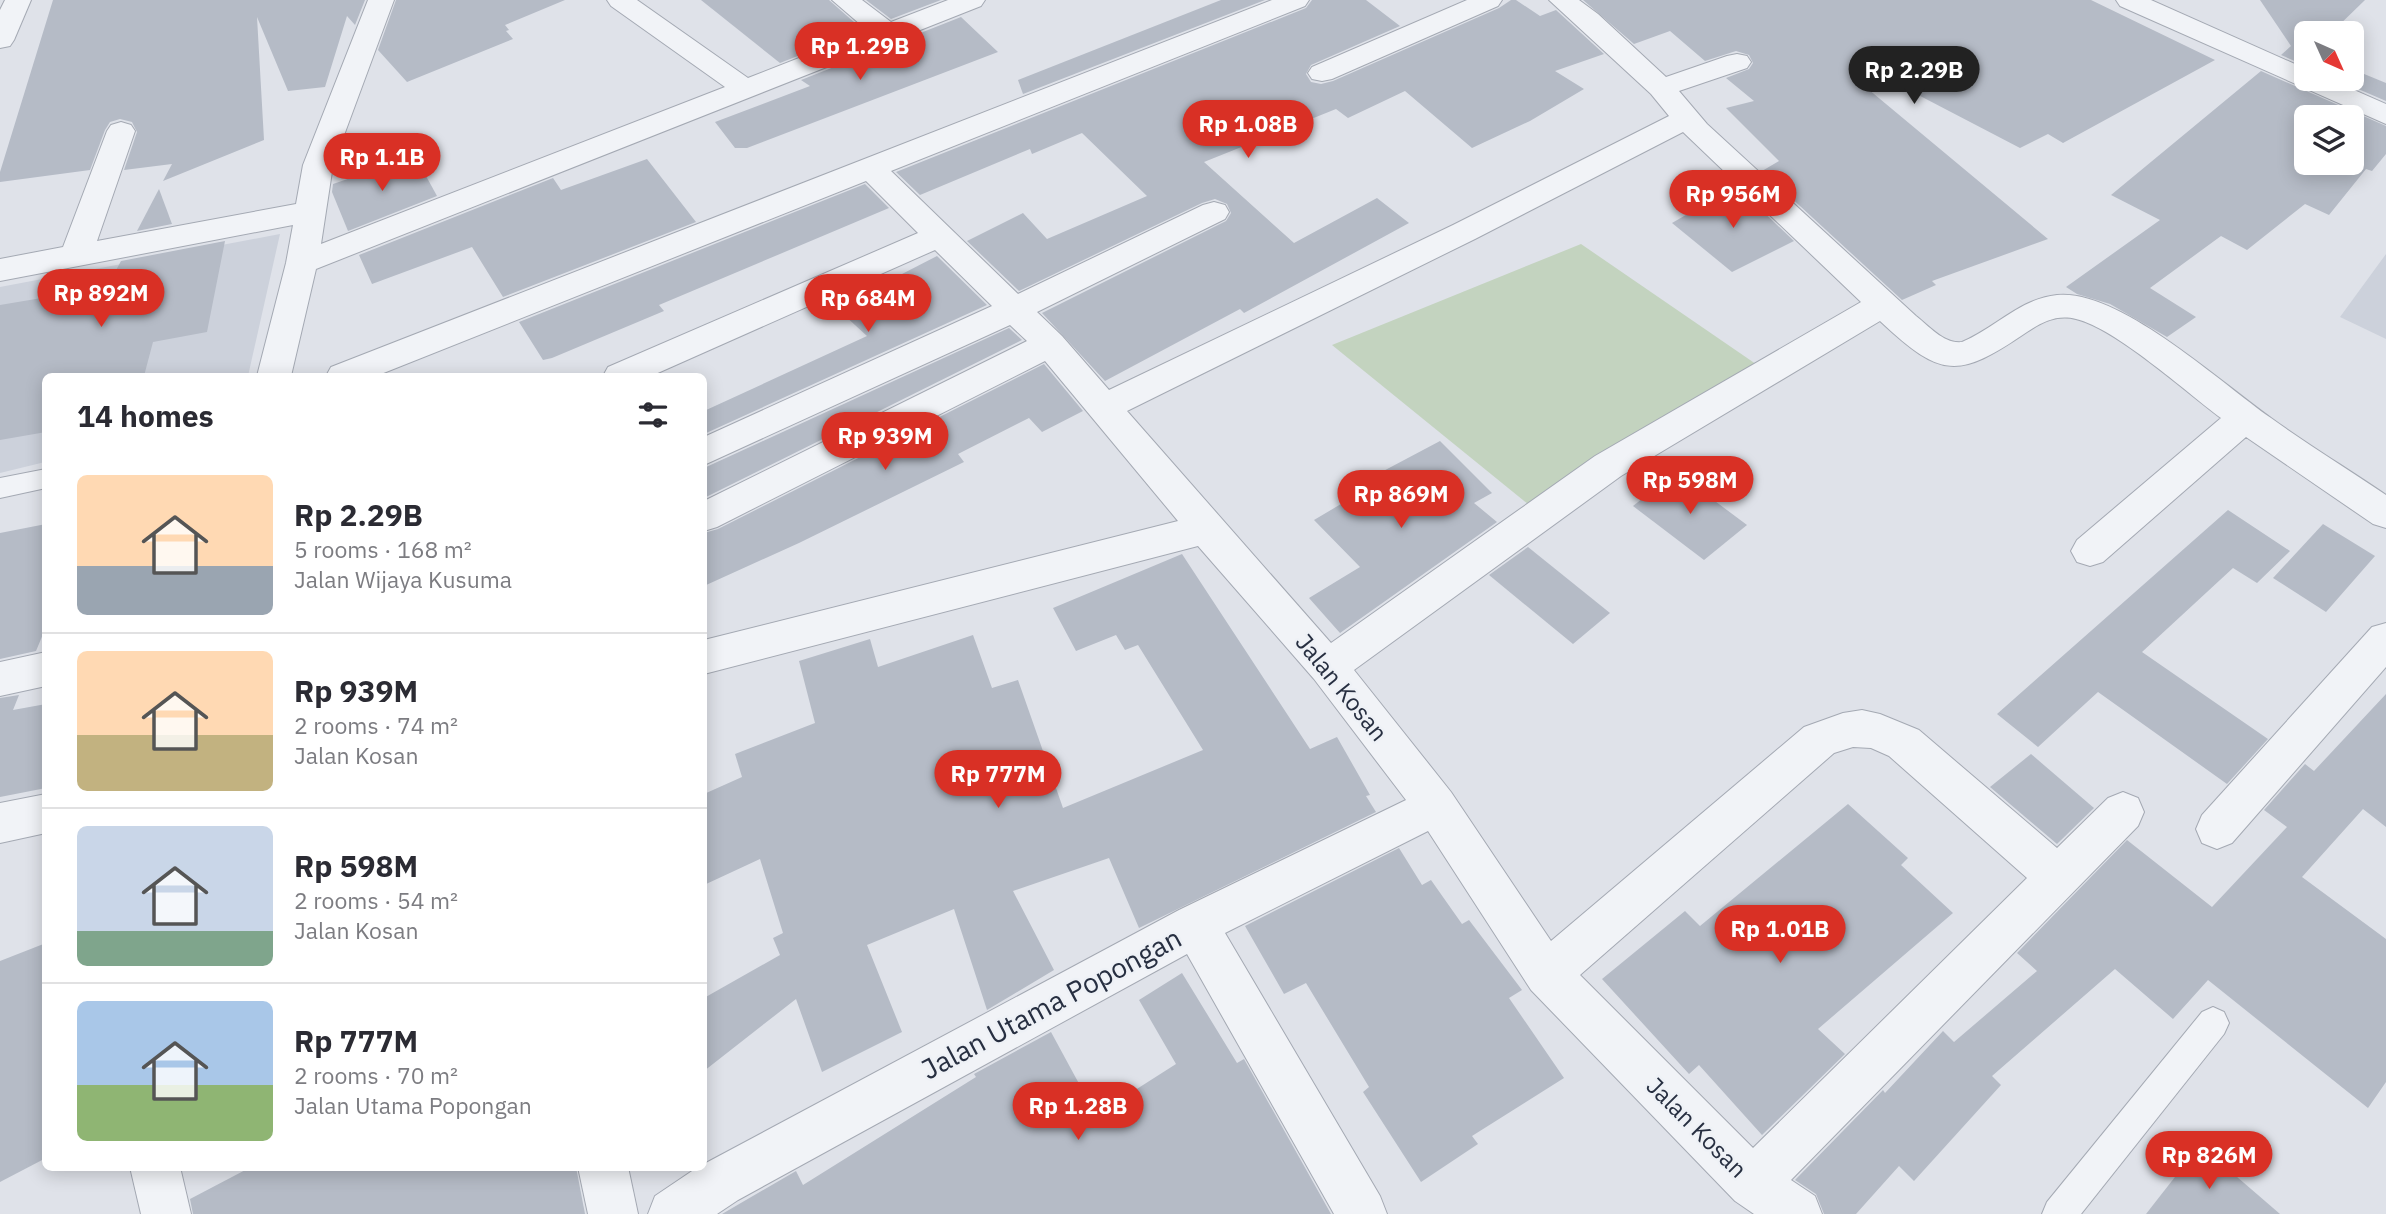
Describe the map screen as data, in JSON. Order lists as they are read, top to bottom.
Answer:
{
  "streets": {
    "street": ["Jalan Kosan", "Jalan Utama Popongan"]
  },
  "crossings": [
    ["Jalan Kosan", "Jalan Utama Popongan"]
  ],
  "north": "bottom right",
  "page": {
    "price": [
      "Rp 1.29B",
      "Rp 2.29B",
      "Rp 1.08B",
      "Rp 1.1B",
      "Rp 956M",
      "Rp 892M",
      "Rp 684M",
      "Rp 939M",
      "Rp 598M",
      "Rp 869M",
      "Rp 777M",
      "Rp 1.01B",
      "Rp 1.28B",
      "Rp 826M"
    ],
    "heading": "14 homes",
    "list": [
      {
        "name": "Rp 2.29B",
        "note": "5 rooms · 168 m² · Jalan Wijaya Kusuma"
      },
      {
        "name": "Rp 939M",
        "note": "2 rooms · 74 m² · Jalan Kosan"
      },
      {
        "name": "Rp 598M",
        "note": "2 rooms · 54 m² · Jalan Kosan"
      },
      {
        "name": "Rp 777M",
        "note": "2 rooms · 70 m² · Jalan Utama Popongan"
      }
    ]
  }
}
